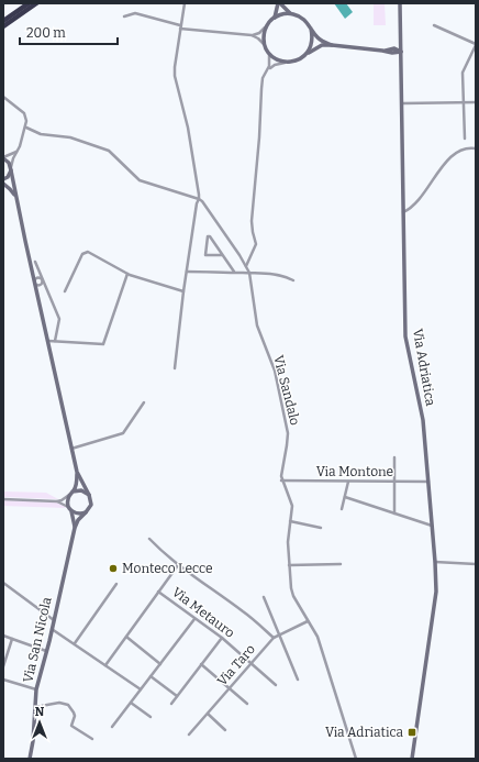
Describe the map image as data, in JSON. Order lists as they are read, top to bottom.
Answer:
{
  "streets": {
    "street": [
      "Via Adriatica",
      "Via Sandalo",
      "Via Montone",
      "Via Metauro",
      "Via San Nicola",
      "Via Taro"
    ]
  },
  "crossings": [
    ["Via Adriatica", "Via Montone"],
    ["Via Sandalo", "Via Montone"],
    ["Via Metauro", "Via Taro"]
  ],
  "places": {
    "other": ["Monteco Lecce"],
    "transit": ["Via Adriatica"]
  },
  "scale_bar": "200 m",
  "north": "top"
}
